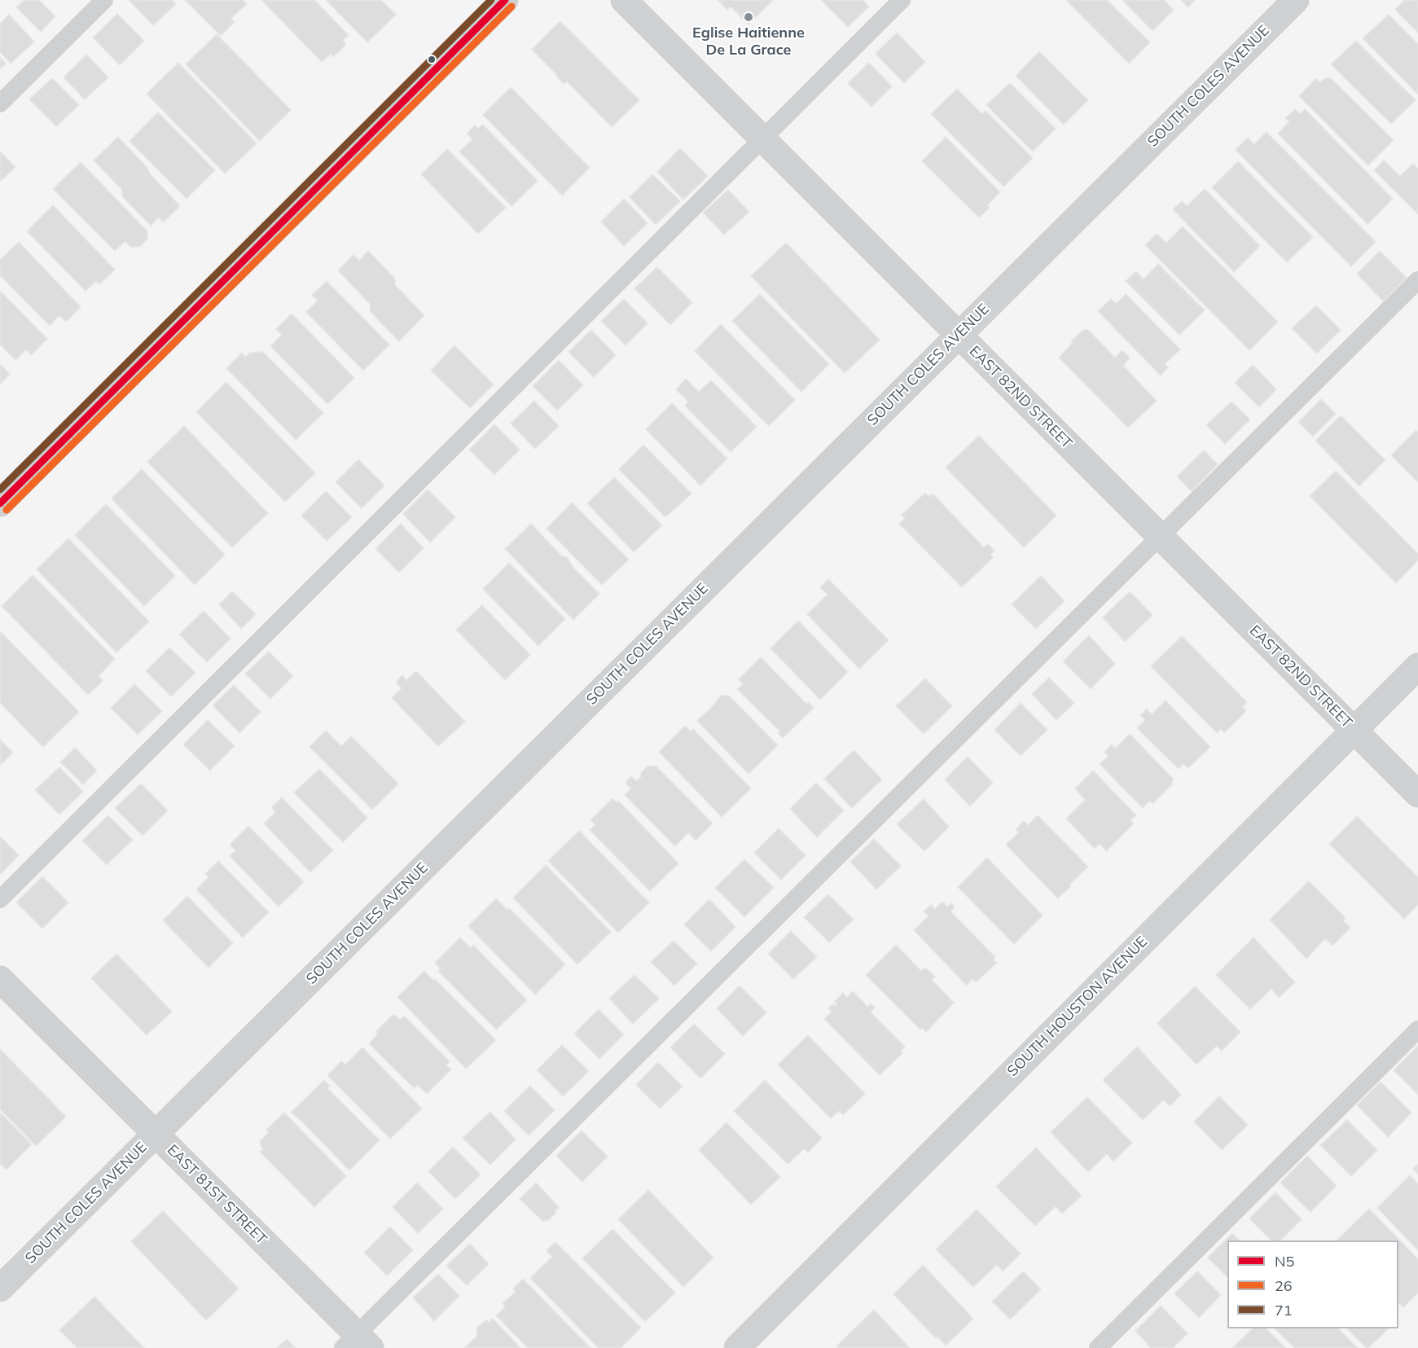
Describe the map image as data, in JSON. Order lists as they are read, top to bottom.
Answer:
{
  "streets": {
    "street": [
      "SOUTH COLES AVENUE",
      "EAST 82ND STREET",
      "SOUTH HOUSTON AVENUE",
      "EAST 81ST STREET"
    ]
  },
  "crossings": [
    ["SOUTH COLES AVENUE", "EAST 82ND STREET"],
    ["SOUTH COLES AVENUE", "EAST 81ST STREET"],
    ["EAST 82ND STREET", "SOUTH HOUSTON AVENUE"]
  ],
  "places": ["Eglise Haitienne De La Grace"],
  "lines": ["transit line N5", "transit line 71", "transit line 26"],
  "legend": ["N5", "26", "71"]
}
